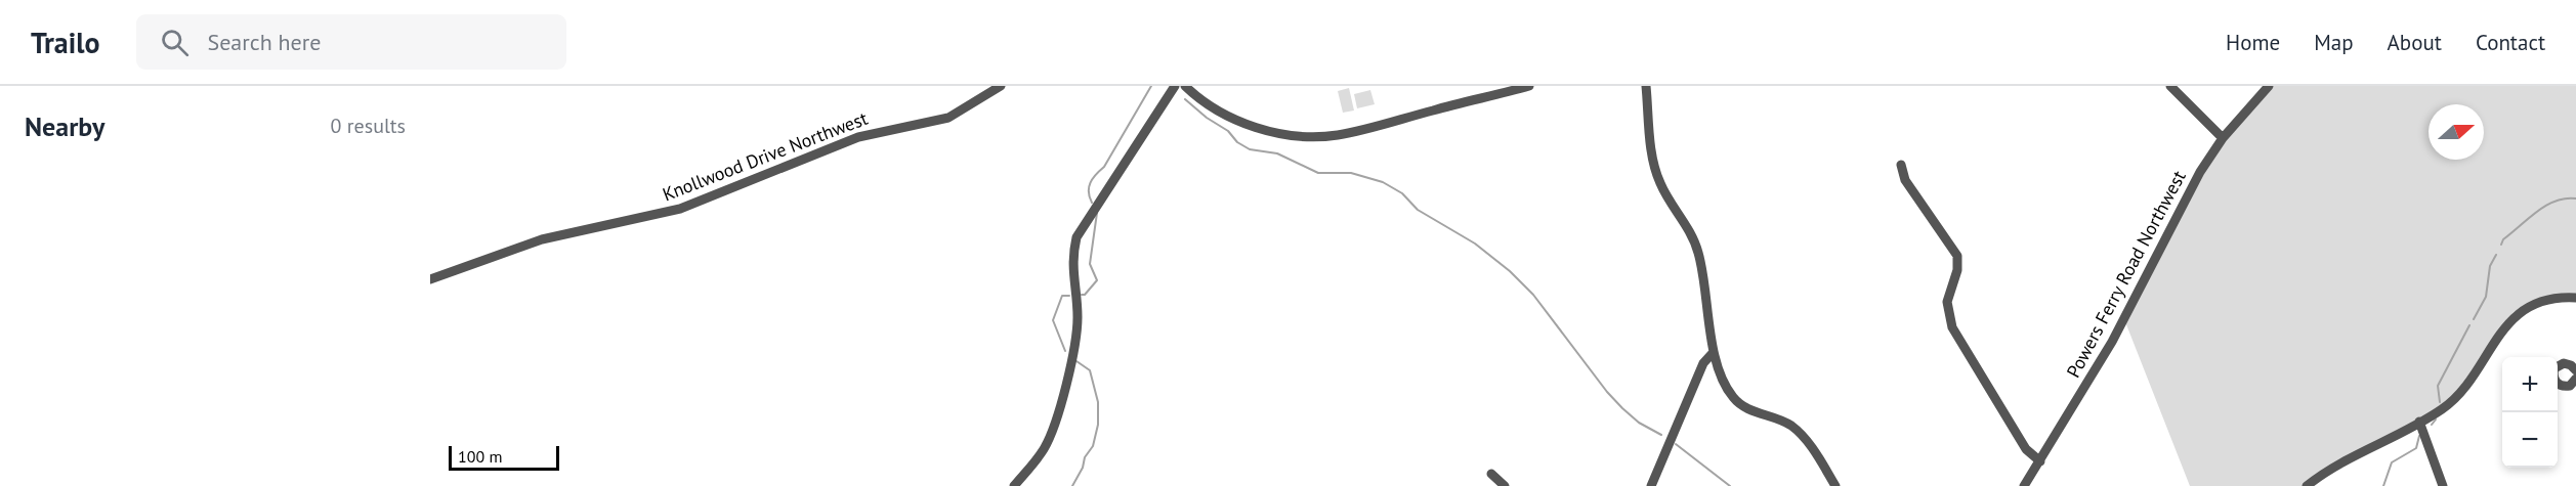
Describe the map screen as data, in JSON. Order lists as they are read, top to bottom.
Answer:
{
  "streets": {
    "street": ["Knollwood Drive Northwest", "Powers Ferry Road Northwest"]
  },
  "scale_bar": "100 m",
  "north": "right",
  "page": {
    "header": "Trailo",
    "search": "Search here",
    "nav": [
      "Home",
      "Map",
      "About",
      "Contact"
    ],
    "heading": ["Nearby", "0 results"],
    "map_buttons": ["+", "−"],
    "scale": "100 m"
  }
}
